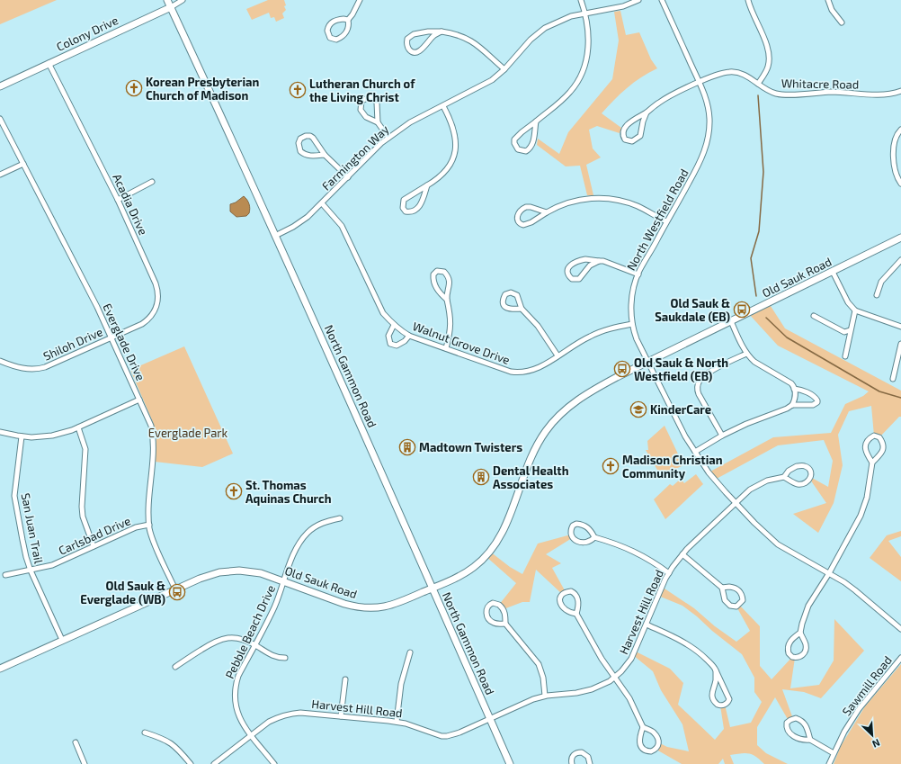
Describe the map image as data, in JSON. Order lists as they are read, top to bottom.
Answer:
{
  "streets": {
    "street": [
      "Colony Drive",
      "Whitacre Road",
      "Farmington Way",
      "Acadia Drive",
      "North Westfield Road",
      "Old Sauk Road",
      "Everglade Drive",
      "Walnut Grove Drive",
      "Shiloh Drive",
      "North Gammon Road",
      "San Juan Trail",
      "Carlsbad Drive",
      "Harvest Hill Road",
      "Pebble Beach Drive",
      "Sawmill Road"
    ]
  },
  "crossings": [
    ["Colony Drive", "Acadia Drive"],
    ["Colony Drive", "North Gammon Road"],
    ["Whitacre Road", "North Westfield Road"],
    ["Farmington Way", "Walnut Grove Drive"],
    ["Farmington Way", "North Gammon Road"],
    ["Acadia Drive", "Everglade Drive"],
    ["Acadia Drive", "Shiloh Drive"],
    ["North Westfield Road", "Old Sauk Road"],
    ["North Westfield Road", "Walnut Grove Drive"],
    ["North Westfield Road", "Harvest Hill Road"],
    ["Old Sauk Road", "Everglade Drive"],
    ["Old Sauk Road", "North Gammon Road"],
    ["Old Sauk Road", "San Juan Trail"],
    ["Old Sauk Road", "Pebble Beach Drive"],
    ["Everglade Drive", "Shiloh Drive"],
    ["Everglade Drive", "Carlsbad Drive"],
    ["North Gammon Road", "Harvest Hill Road"],
    ["San Juan Trail", "Carlsbad Drive"],
    ["Harvest Hill Road", "Pebble Beach Drive"]
  ],
  "parks": ["Everglade Park"],
  "places": {
    "church": [
      "Korean Presbyterian Church of Madison",
      "Lutheran Church of the Living Christ",
      "Madison Christian Community",
      "St. Thomas Aquinas Church"
    ],
    "bus stop": ["Old Sauk & Saukdale (EB)", "Old Sauk & North Westfield (EB)", "Old Sauk & Everglade (WB)"],
    "school or university": ["KinderCare"],
    "building": ["Madtown Twisters", "Dental Health Associates"]
  },
  "north": "bottom right"
}
